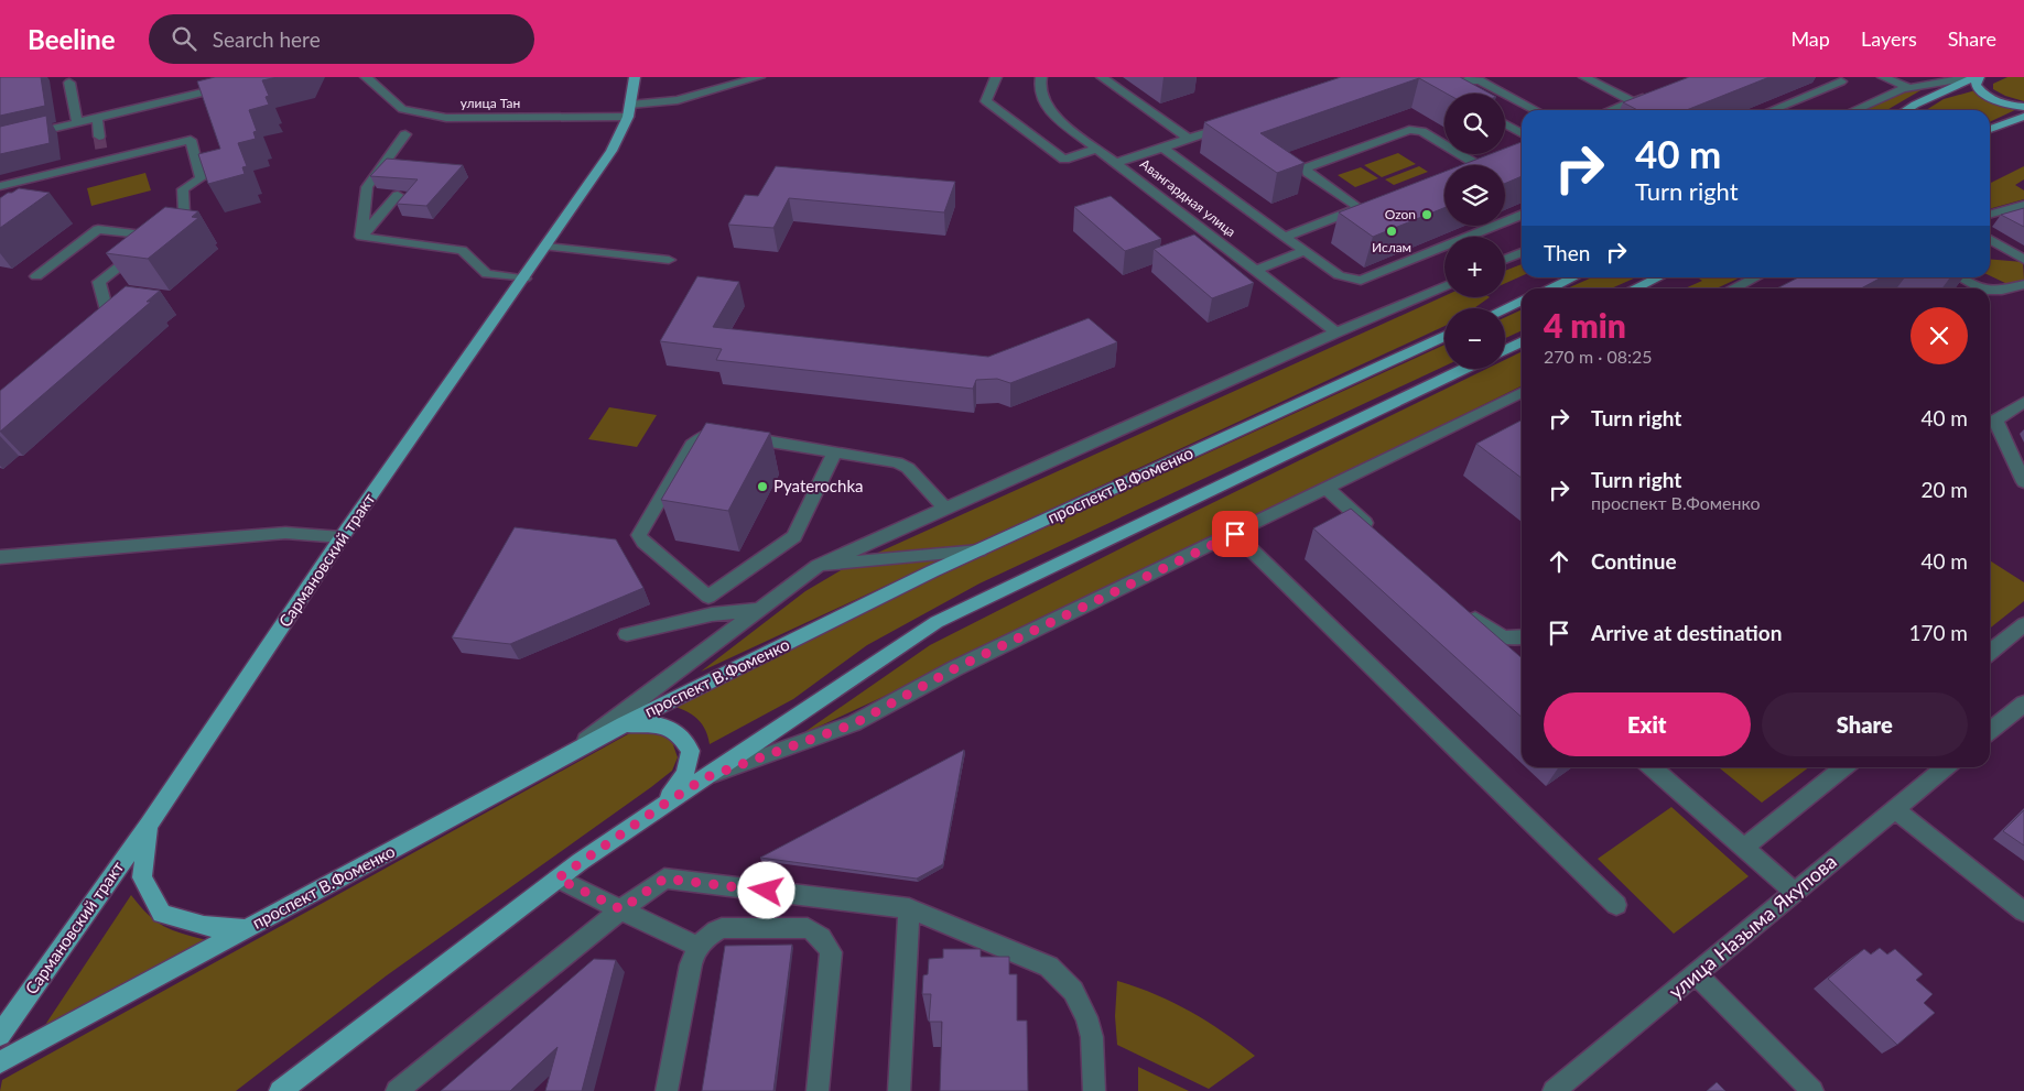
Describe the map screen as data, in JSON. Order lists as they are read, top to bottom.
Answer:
{
  "streets": {
    "main road": ["проспект В.Фоменко", "Сармановский тракт"],
    "street": ["улица Тан", "Авангардная улица", "улица Назыма Якупова"]
  },
  "crossings": [
    ["улица Тан", "Сармановский тракт"]
  ],
  "places": ["Ozon", "Ислам", "Pyaterochka"],
  "page": {
    "header": "Beeline",
    "search": "Search here",
    "nav": ["Map", "Layers", "Share"],
    "map_buttons": ["+", "−"],
    "turn": ["40 m", "Turn right"],
    "then": "Then",
    "heading": ["4 min", "270 m · 08:25"],
    "list": [
      {
        "name": "Turn right",
        "value": "40 m"
      },
      {
        "name": "Turn right",
        "note": "проспект В.Фоменко",
        "value": "20 m"
      },
      {
        "name": "Continue",
        "value": "40 m"
      },
      {
        "name": "Arrive at destination",
        "value": "170 m"
      }
    ],
    "buttons": ["Exit", "Share"]
  }
}
